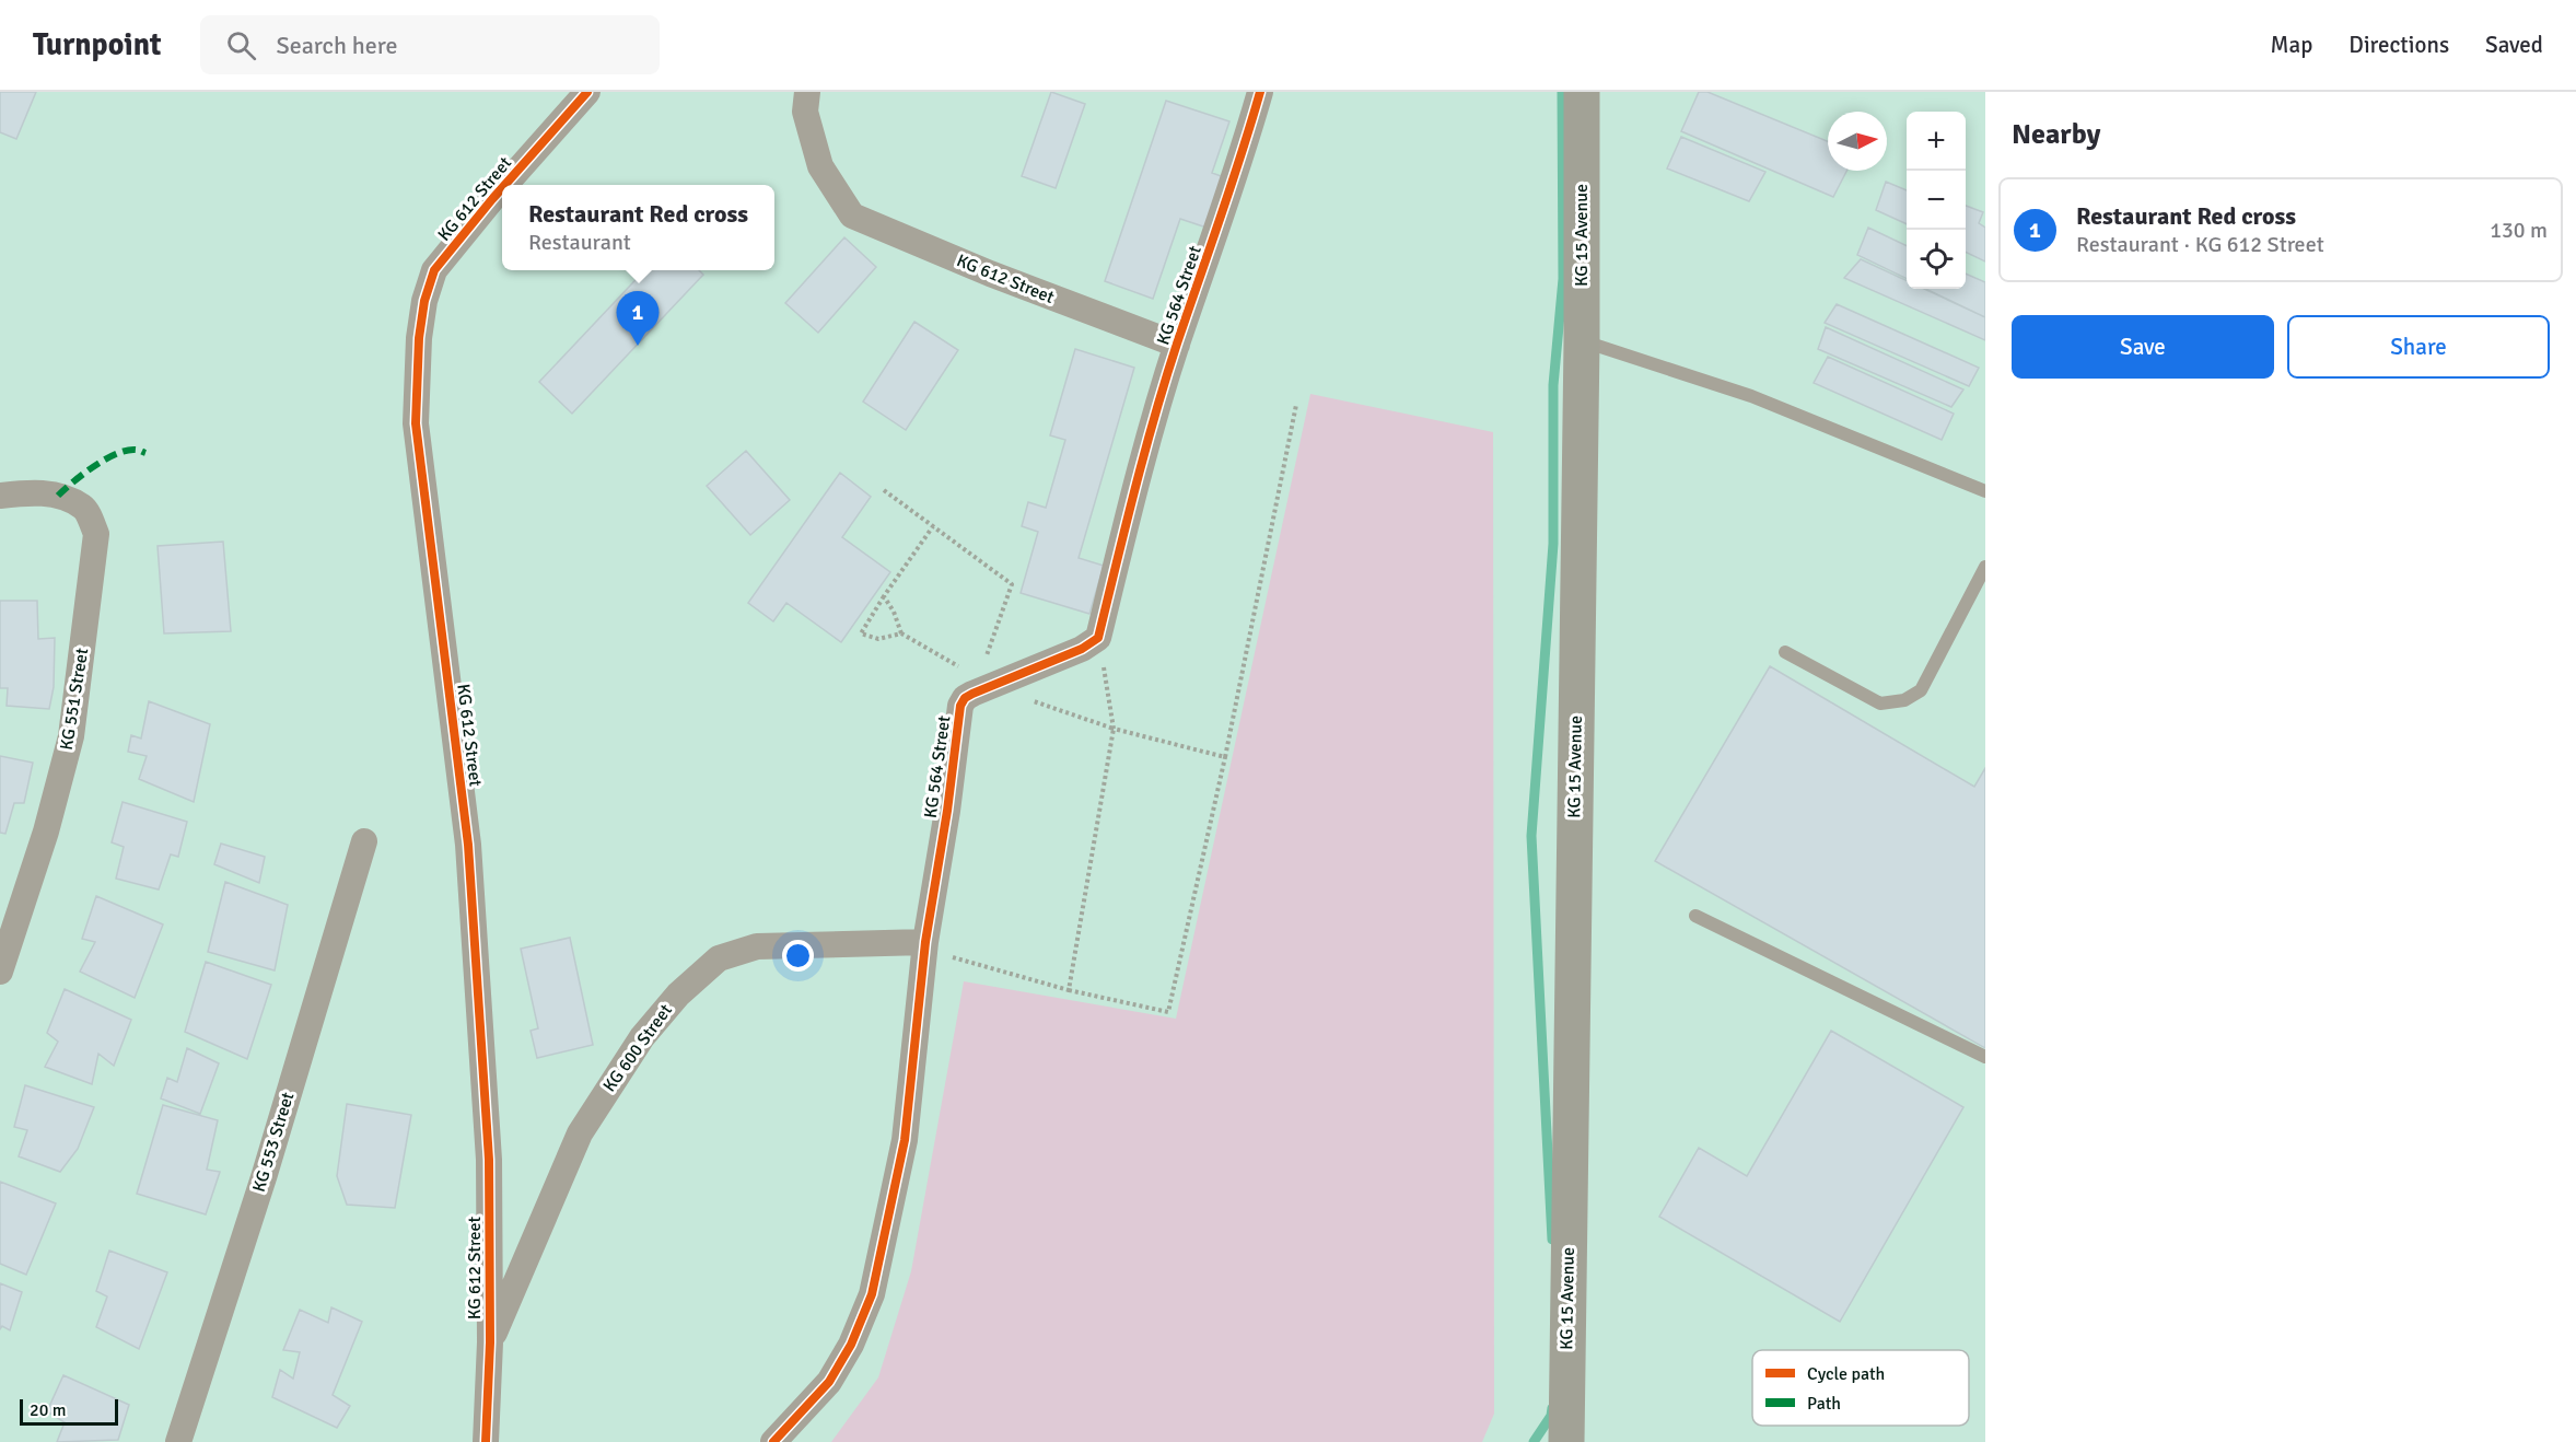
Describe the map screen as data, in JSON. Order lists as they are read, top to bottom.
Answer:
{
  "streets": {
    "main road": ["KG 15 Avenue"],
    "street": [
      "KG 612 Street",
      "KG 564 Street",
      "KG 551 Street",
      "KG 600 Street",
      "KG 553 Street"
    ]
  },
  "crossings": [
    ["KG 612 Street", "KG 564 Street"],
    ["KG 612 Street", "KG 600 Street"],
    ["KG 564 Street", "KG 600 Street"]
  ],
  "legend": ["Cycle path", "Path"],
  "scale_bar": "20 m",
  "north": "right",
  "page": {
    "header": "Turnpoint",
    "search": "Search here",
    "nav": ["Map", "Directions", "Saved"],
    "heading": "Nearby",
    "map_buttons": ["+", "−"],
    "list": [
      {
        "mark": "1",
        "name": "Restaurant Red cross",
        "note": "Restaurant · KG 612 Street",
        "value": "130 m"
      }
    ],
    "popup": ["Restaurant Red cross", "Restaurant"],
    "pins": "1",
    "buttons": ["Save", "Share"],
    "scale": "20 m"
  }
}
